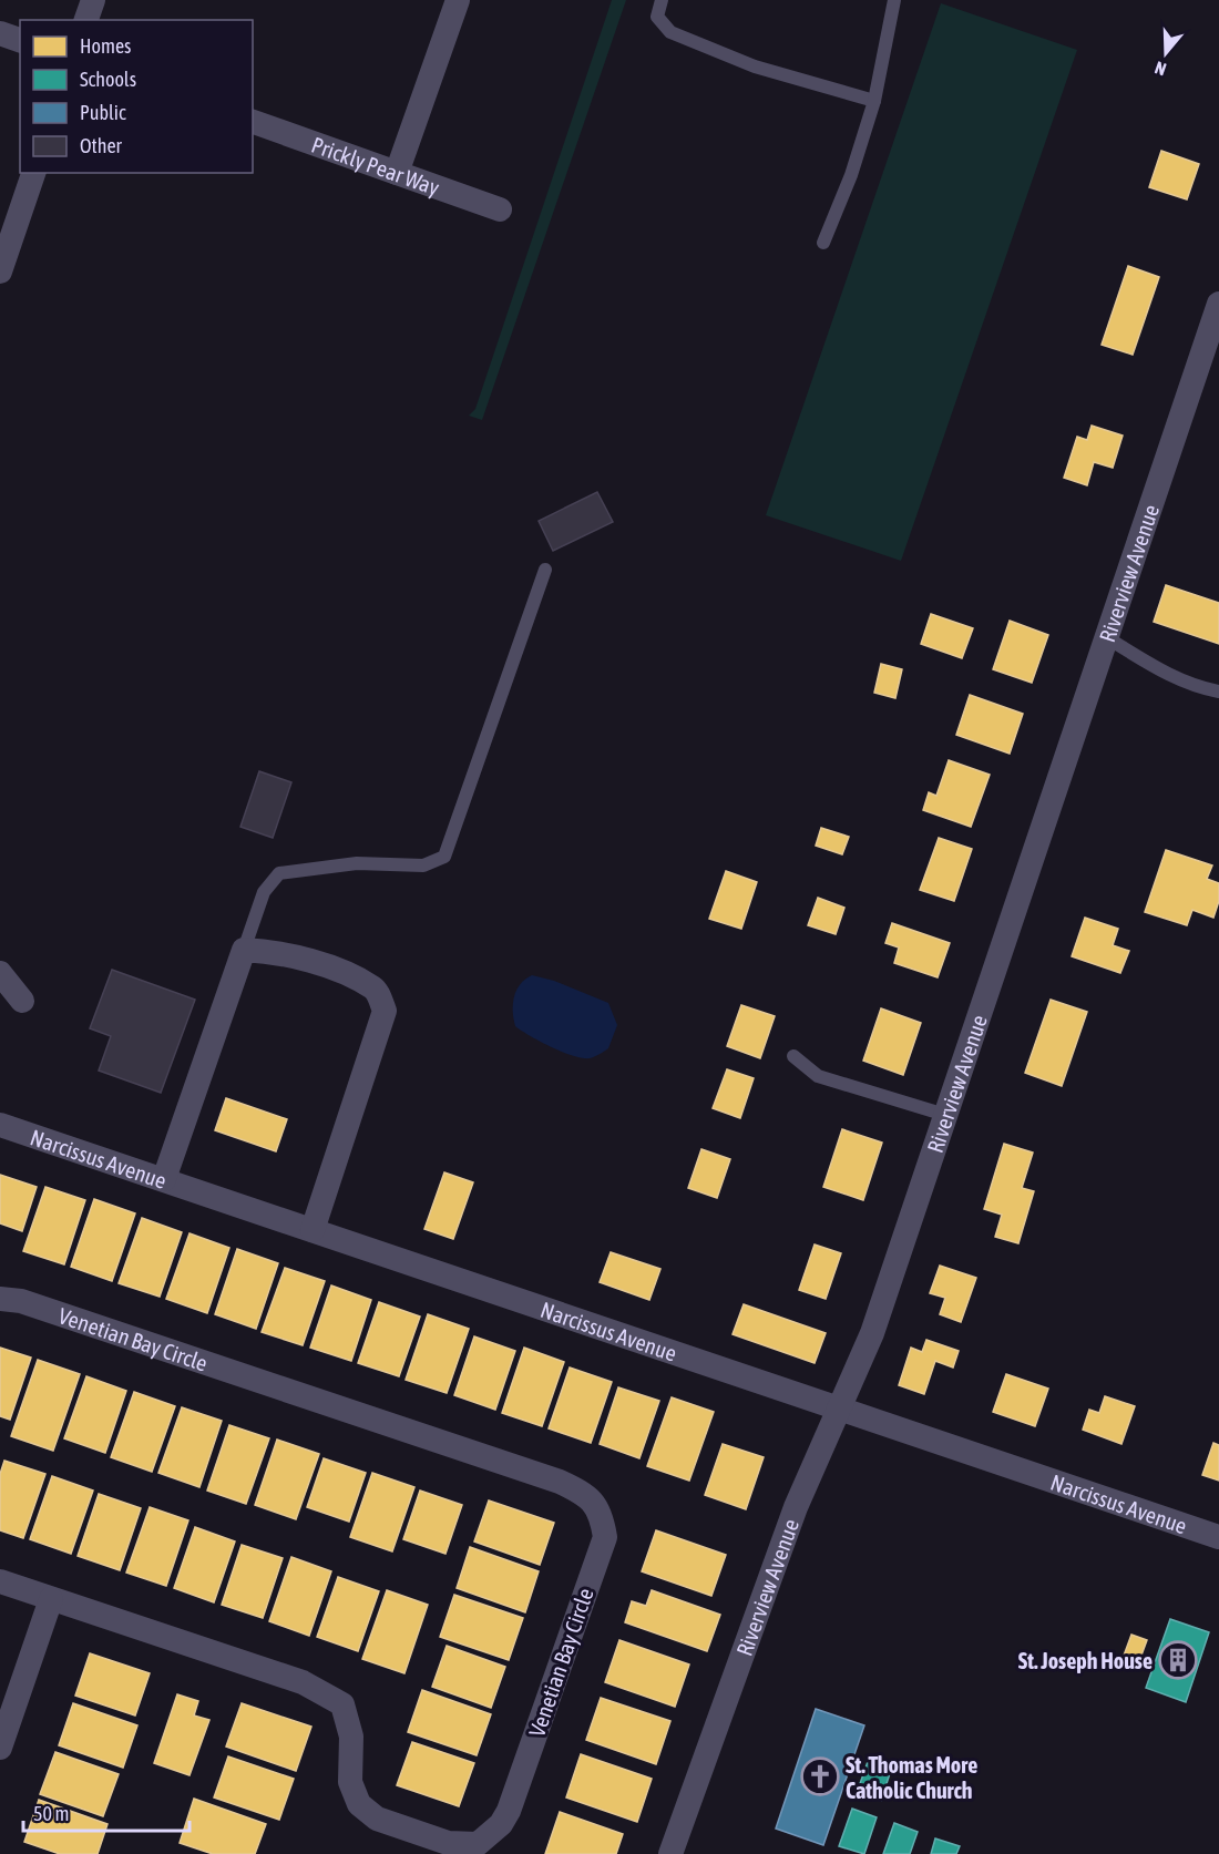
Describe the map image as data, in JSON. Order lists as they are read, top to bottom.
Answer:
{
  "streets": {
    "street": [
      "Prickly Pear Way",
      "Riverview Avenue",
      "Narcissus Avenue",
      "Venetian Bay Circle"
    ]
  },
  "crossings": [
    ["Riverview Avenue", "Narcissus Avenue"]
  ],
  "places": {
    "building": ["St. Joseph House"],
    "church": ["St. Thomas More Catholic Church"]
  },
  "legend": [
    "Homes",
    "Schools",
    "Public",
    "Other"
  ],
  "scale_bar": "50 m",
  "north": "bottom"
}
